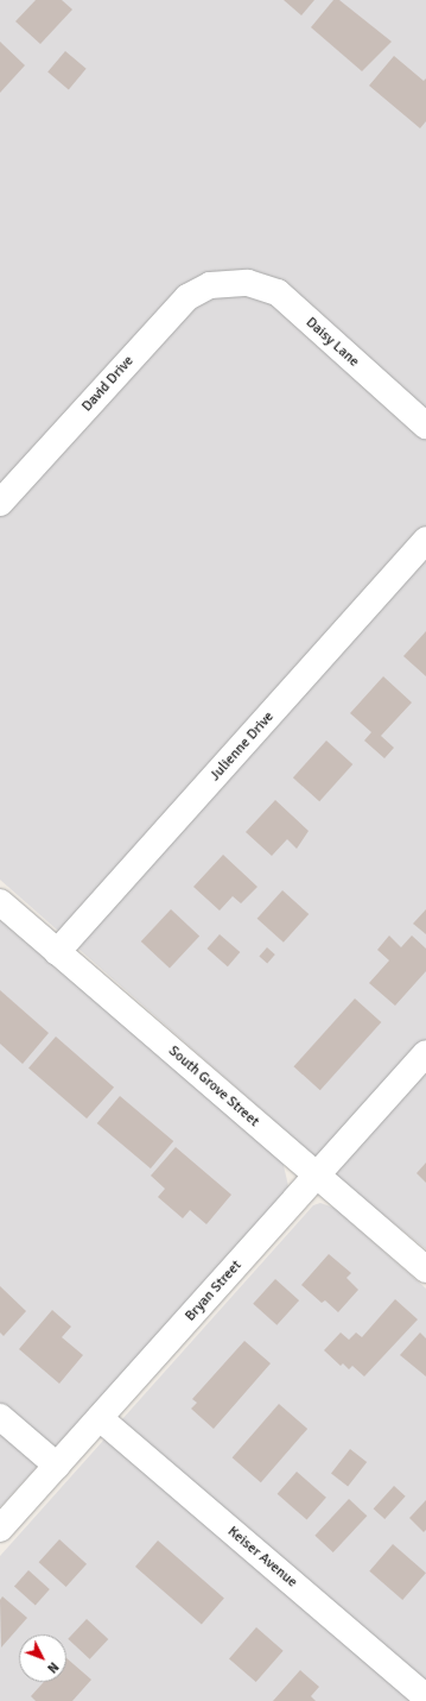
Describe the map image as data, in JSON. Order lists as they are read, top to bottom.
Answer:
{
  "streets": {
    "street": [
      "Daisy Lane",
      "David Drive",
      "Julienne Drive",
      "South Grove Street",
      "Bryan Street",
      "Keiser Avenue"
    ]
  },
  "crossings": [
    ["Daisy Lane", "David Drive"],
    ["Julienne Drive", "South Grove Street"],
    ["South Grove Street", "Bryan Street"],
    ["Bryan Street", "Keiser Avenue"]
  ],
  "north": "bottom right"
}
